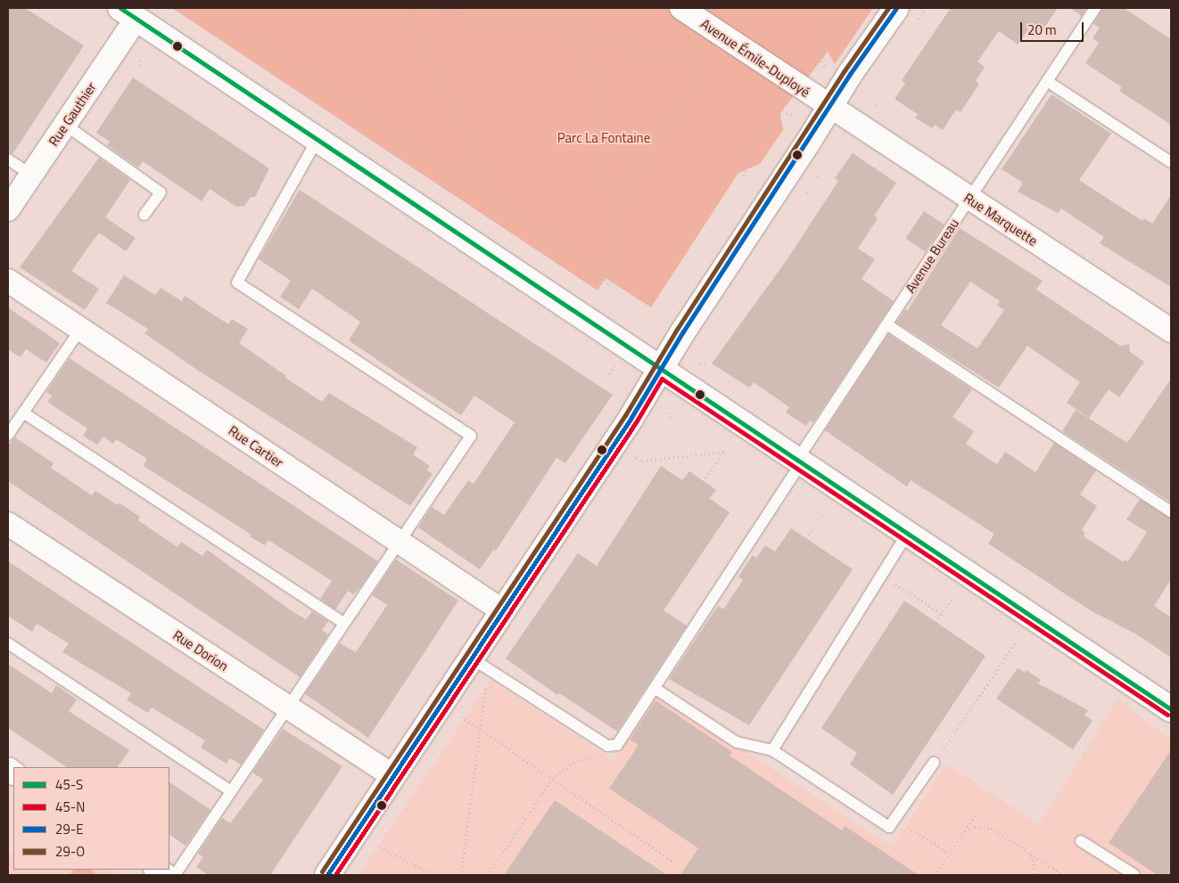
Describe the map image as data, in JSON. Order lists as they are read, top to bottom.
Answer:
{
  "streets": {
    "street": [
      "Avenue Émile-Duployé",
      "Rue Gauthier",
      "Rue Marquette",
      "Rue Cartier",
      "Rue Dorion"
    ],
    "lane": ["Avenue Bureau"]
  },
  "crossings": [
    ["Avenue Émile-Duployé", "Rue Marquette"],
    ["Rue Marquette", "Avenue Bureau"]
  ],
  "parks": ["Parc La Fontaine"],
  "lines": [
    "transit line 45-S",
    "transit line 29-E",
    "transit line 29-O",
    "transit line 45-N"
  ],
  "legend": [
    "45-S",
    "45-N",
    "29-E",
    "29-O"
  ],
  "scale_bar": "20 m"
}
